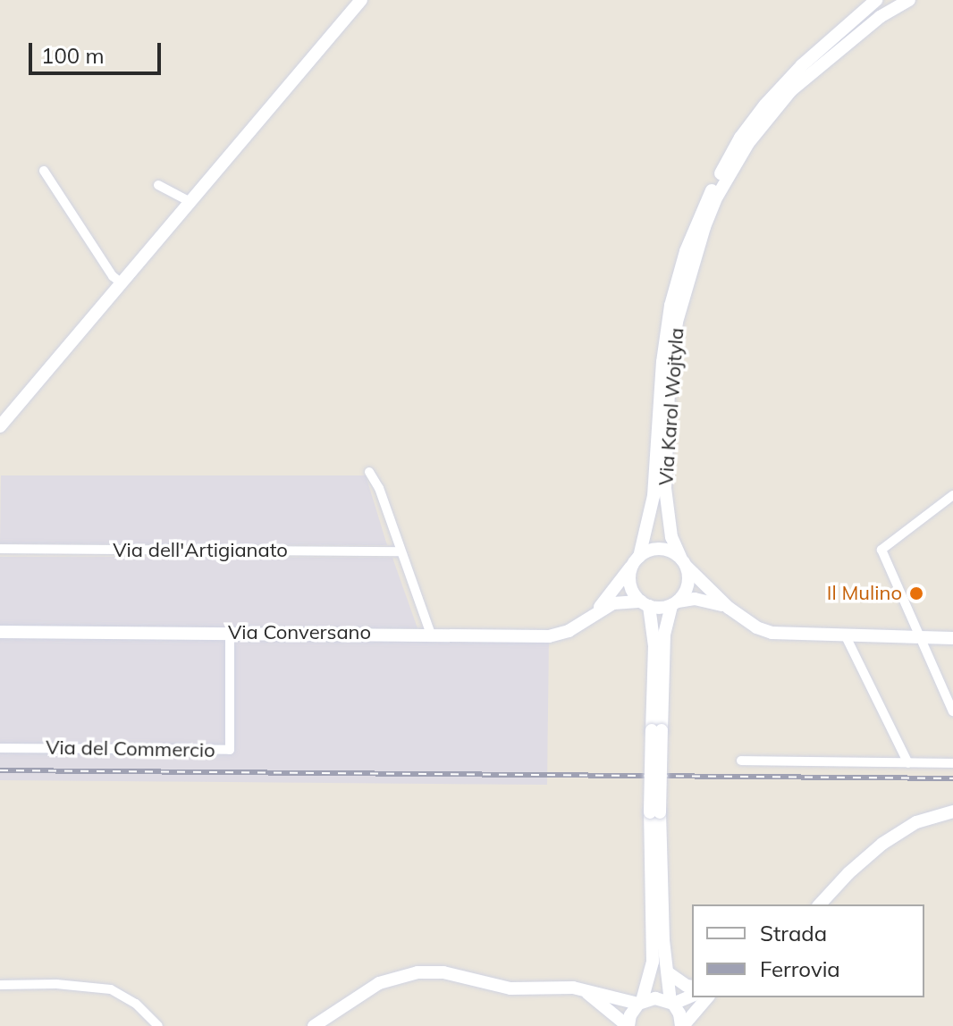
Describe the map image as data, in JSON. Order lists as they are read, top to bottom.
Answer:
{
  "streets": {
    "street": [
      "Via Karol Wojtyla",
      "Via dell'Artigianato",
      "Via Conversano",
      "Via del Commercio"
    ]
  },
  "crossings": [
    ["Via Conversano", "Via del Commercio"]
  ],
  "places": ["Il Mulino"],
  "legend": ["Strada", "Ferrovia"],
  "scale_bar": "100 m"
}
